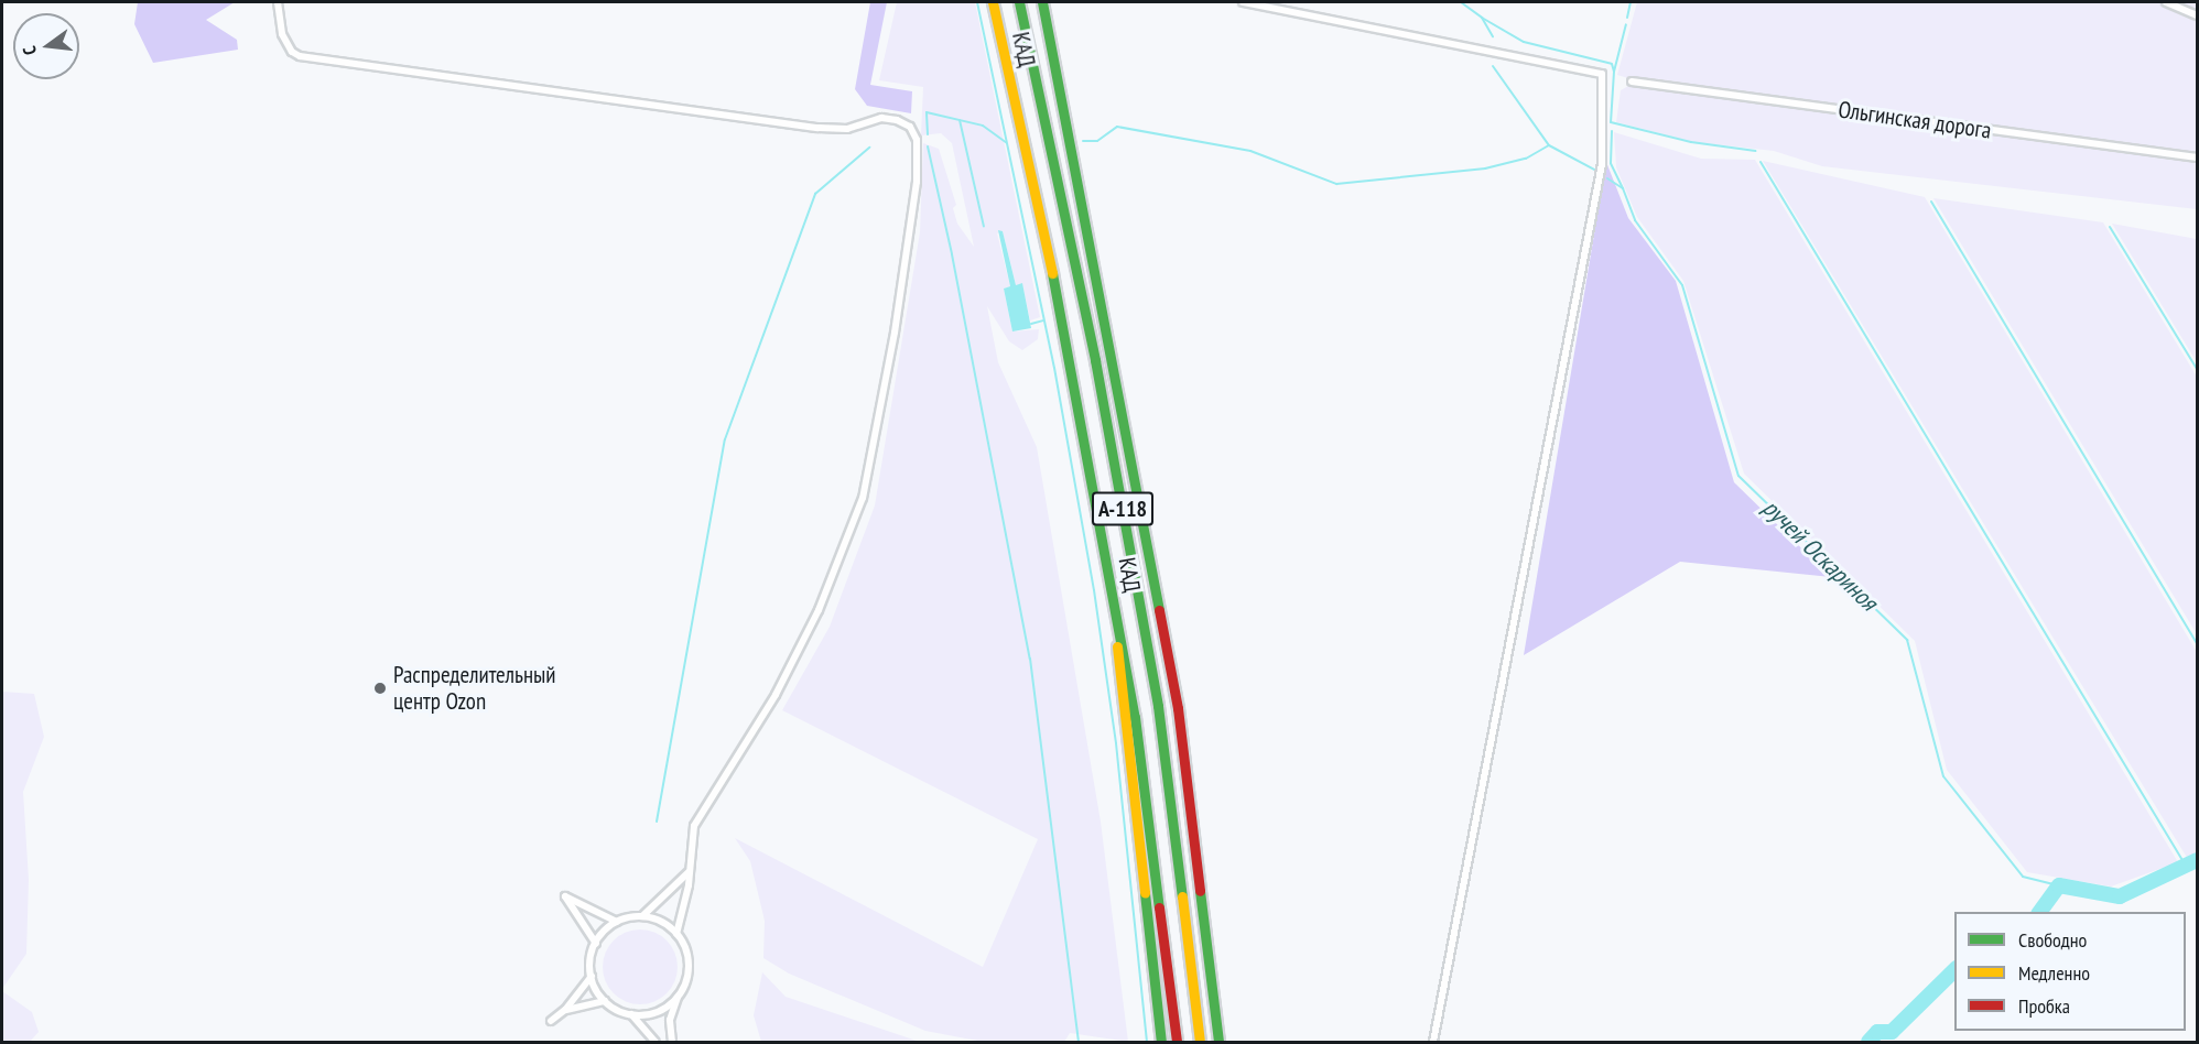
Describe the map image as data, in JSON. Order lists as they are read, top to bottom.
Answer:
{
  "streets": {
    "main road": ["КАД", "А-118"],
    "street": ["Ольгинская дорога"]
  },
  "water": ["ручей Оскариноя"],
  "places": ["Распределительный центр Ozon"],
  "legend": ["Свободно", "Медленно", "Пробка"],
  "north": "left"
}
